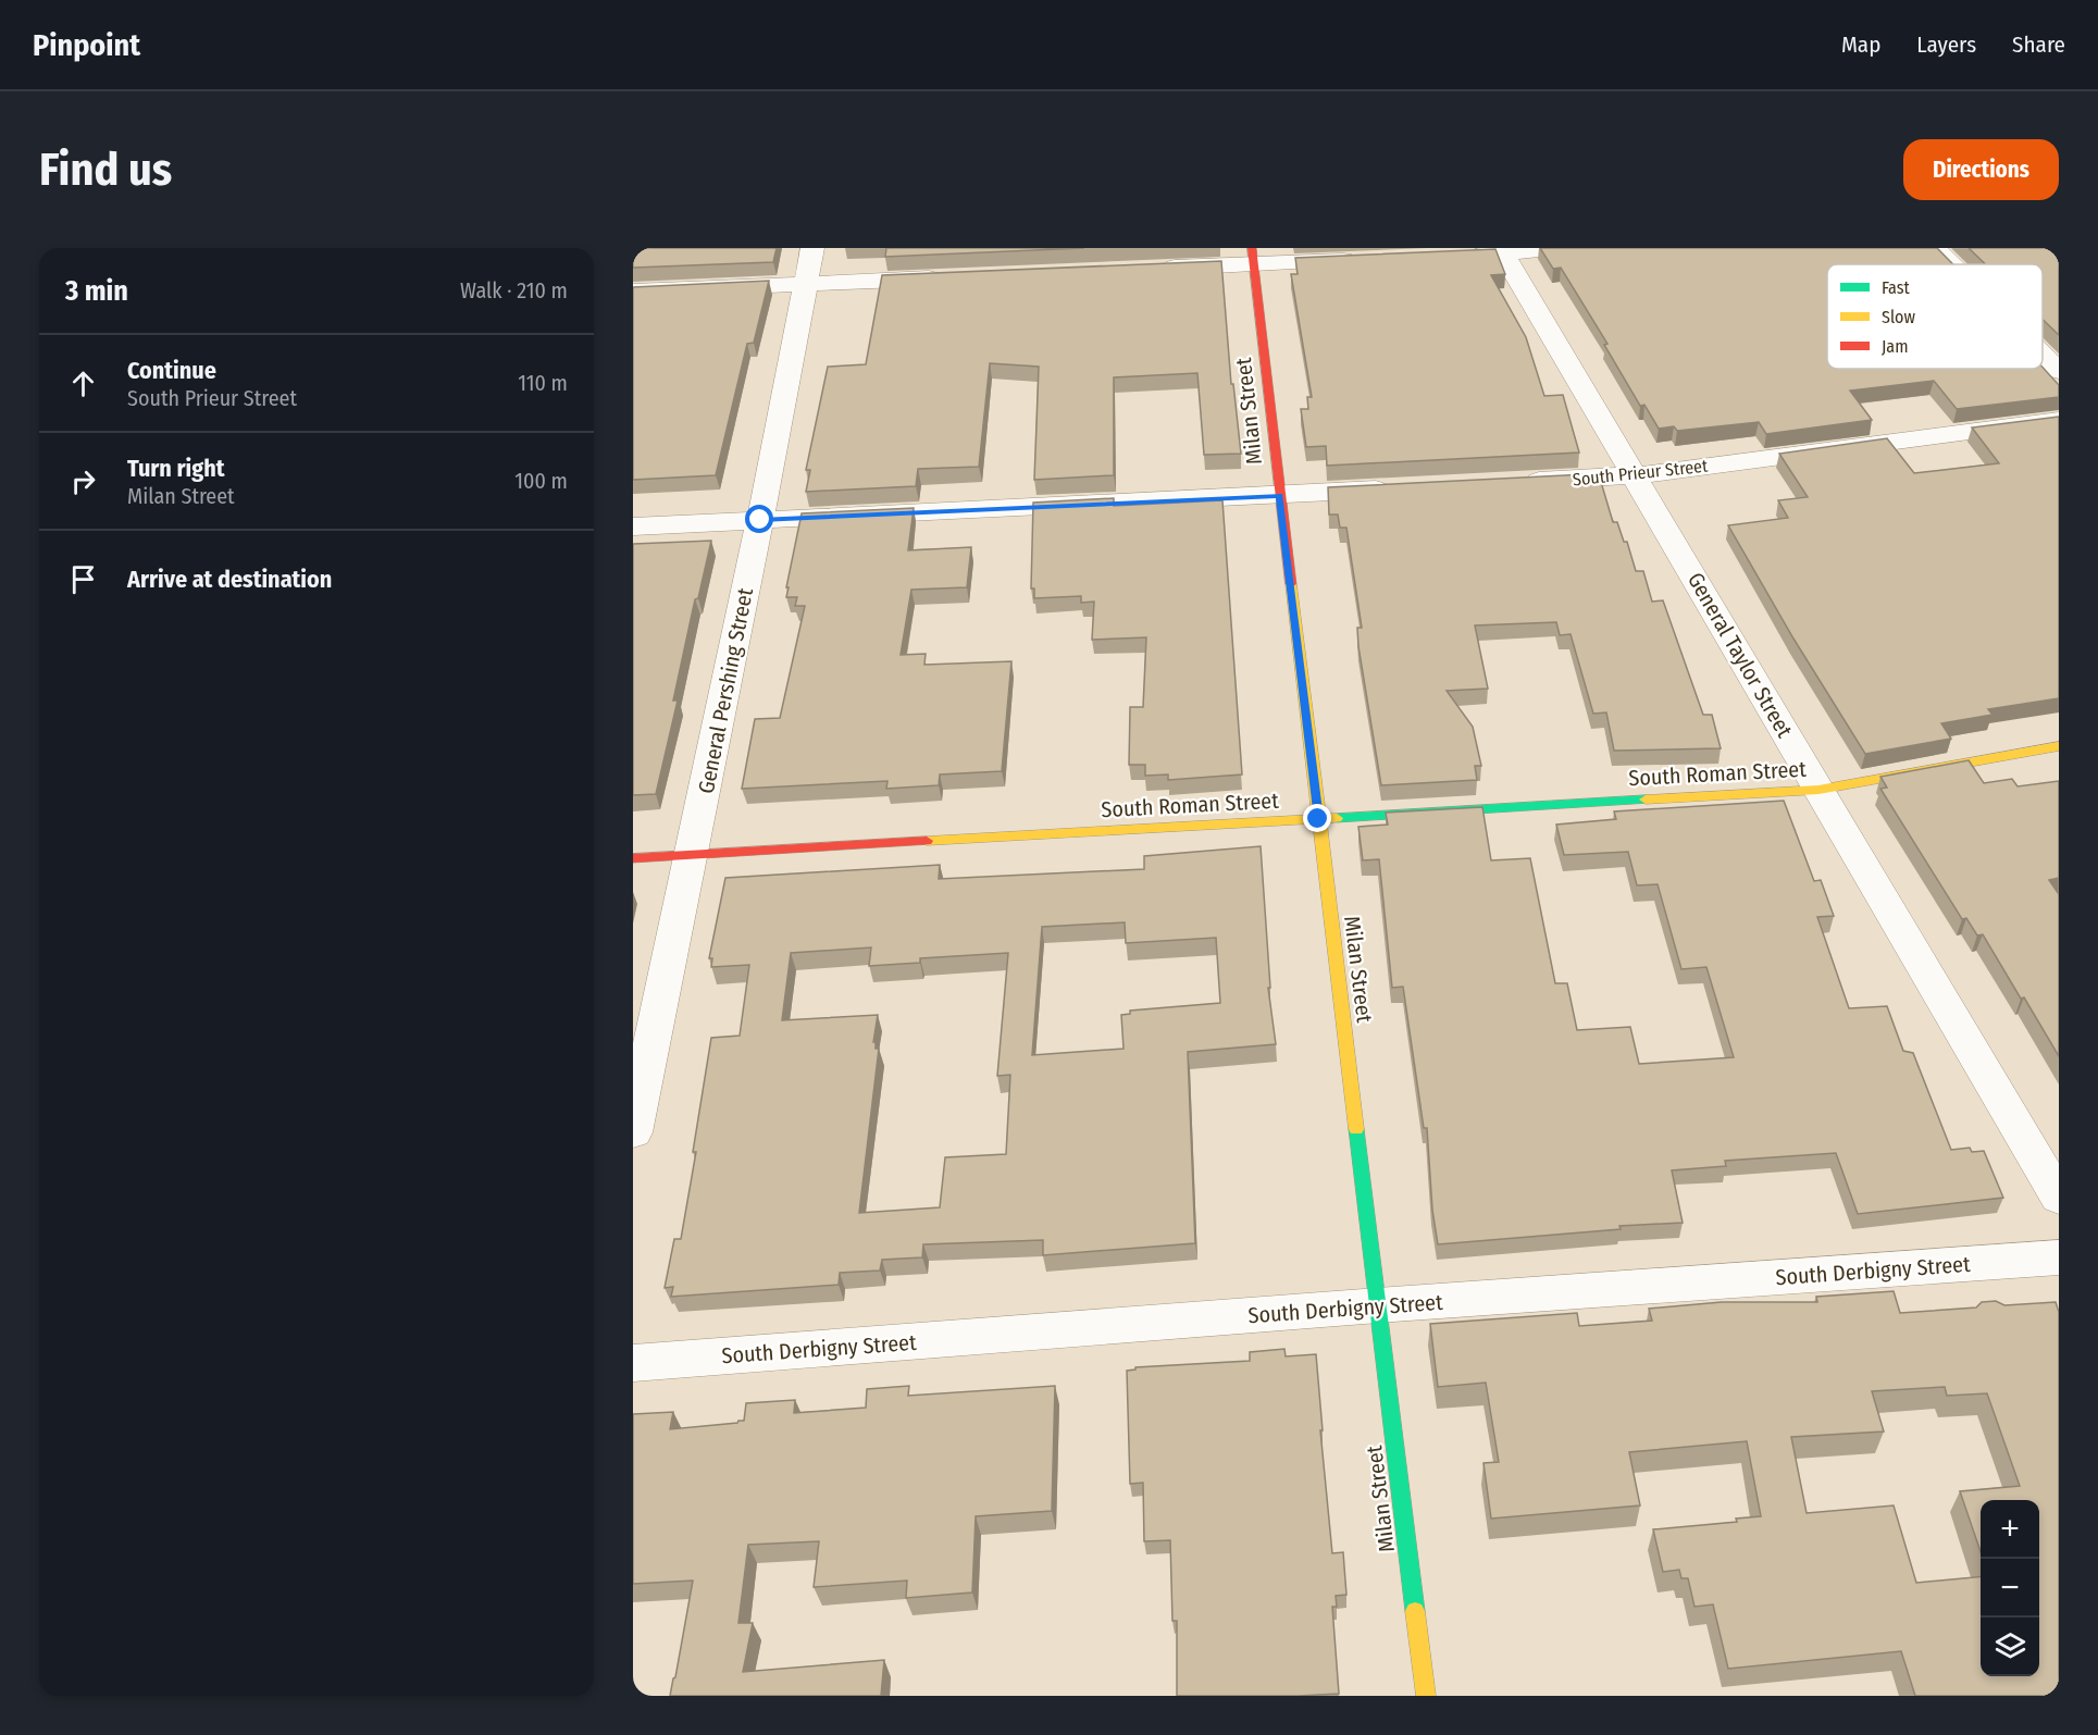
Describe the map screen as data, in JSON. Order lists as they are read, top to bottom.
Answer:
{
  "streets": {
    "street": [
      "Milan Street",
      "South Prieur Street",
      "General Taylor Street",
      "General Pershing Street",
      "South Roman Street",
      "South Derbigny Street"
    ]
  },
  "crossings": [
    ["Milan Street", "South Roman Street"],
    ["Milan Street", "South Derbigny Street"],
    ["South Prieur Street", "General Taylor Street"],
    ["General Taylor Street", "South Roman Street"],
    ["General Pershing Street", "South Roman Street"]
  ],
  "legend": ["Fast", "Slow", "Jam"],
  "page": {
    "header": "Pinpoint",
    "nav": ["Map", "Layers", "Share"],
    "buttons": "Directions",
    "title": "Find us",
    "heading": ["3 min", "Walk · 210 m"],
    "list": [
      ["Continue", "South Prieur Street", "110 m"],
      ["Turn right", "Milan Street", "100 m"],
      "Arrive at destination"
    ],
    "map_buttons": ["+", "−"]
  }
}
